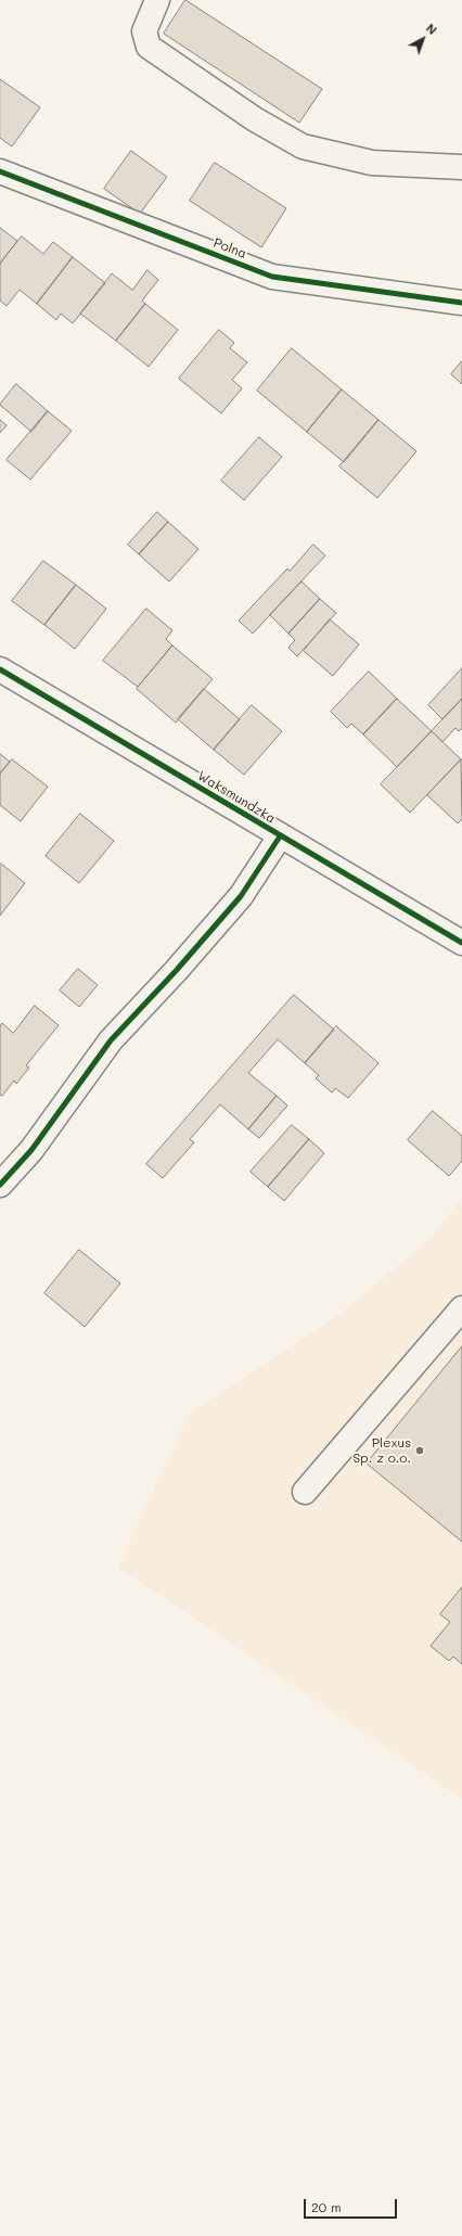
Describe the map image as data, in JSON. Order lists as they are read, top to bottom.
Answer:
{
  "streets": {
    "street": ["Polna", "Waksmundzka"]
  },
  "places": ["Plexus Sp. z o.o."],
  "scale_bar": "20 m",
  "north": "top right"
}
